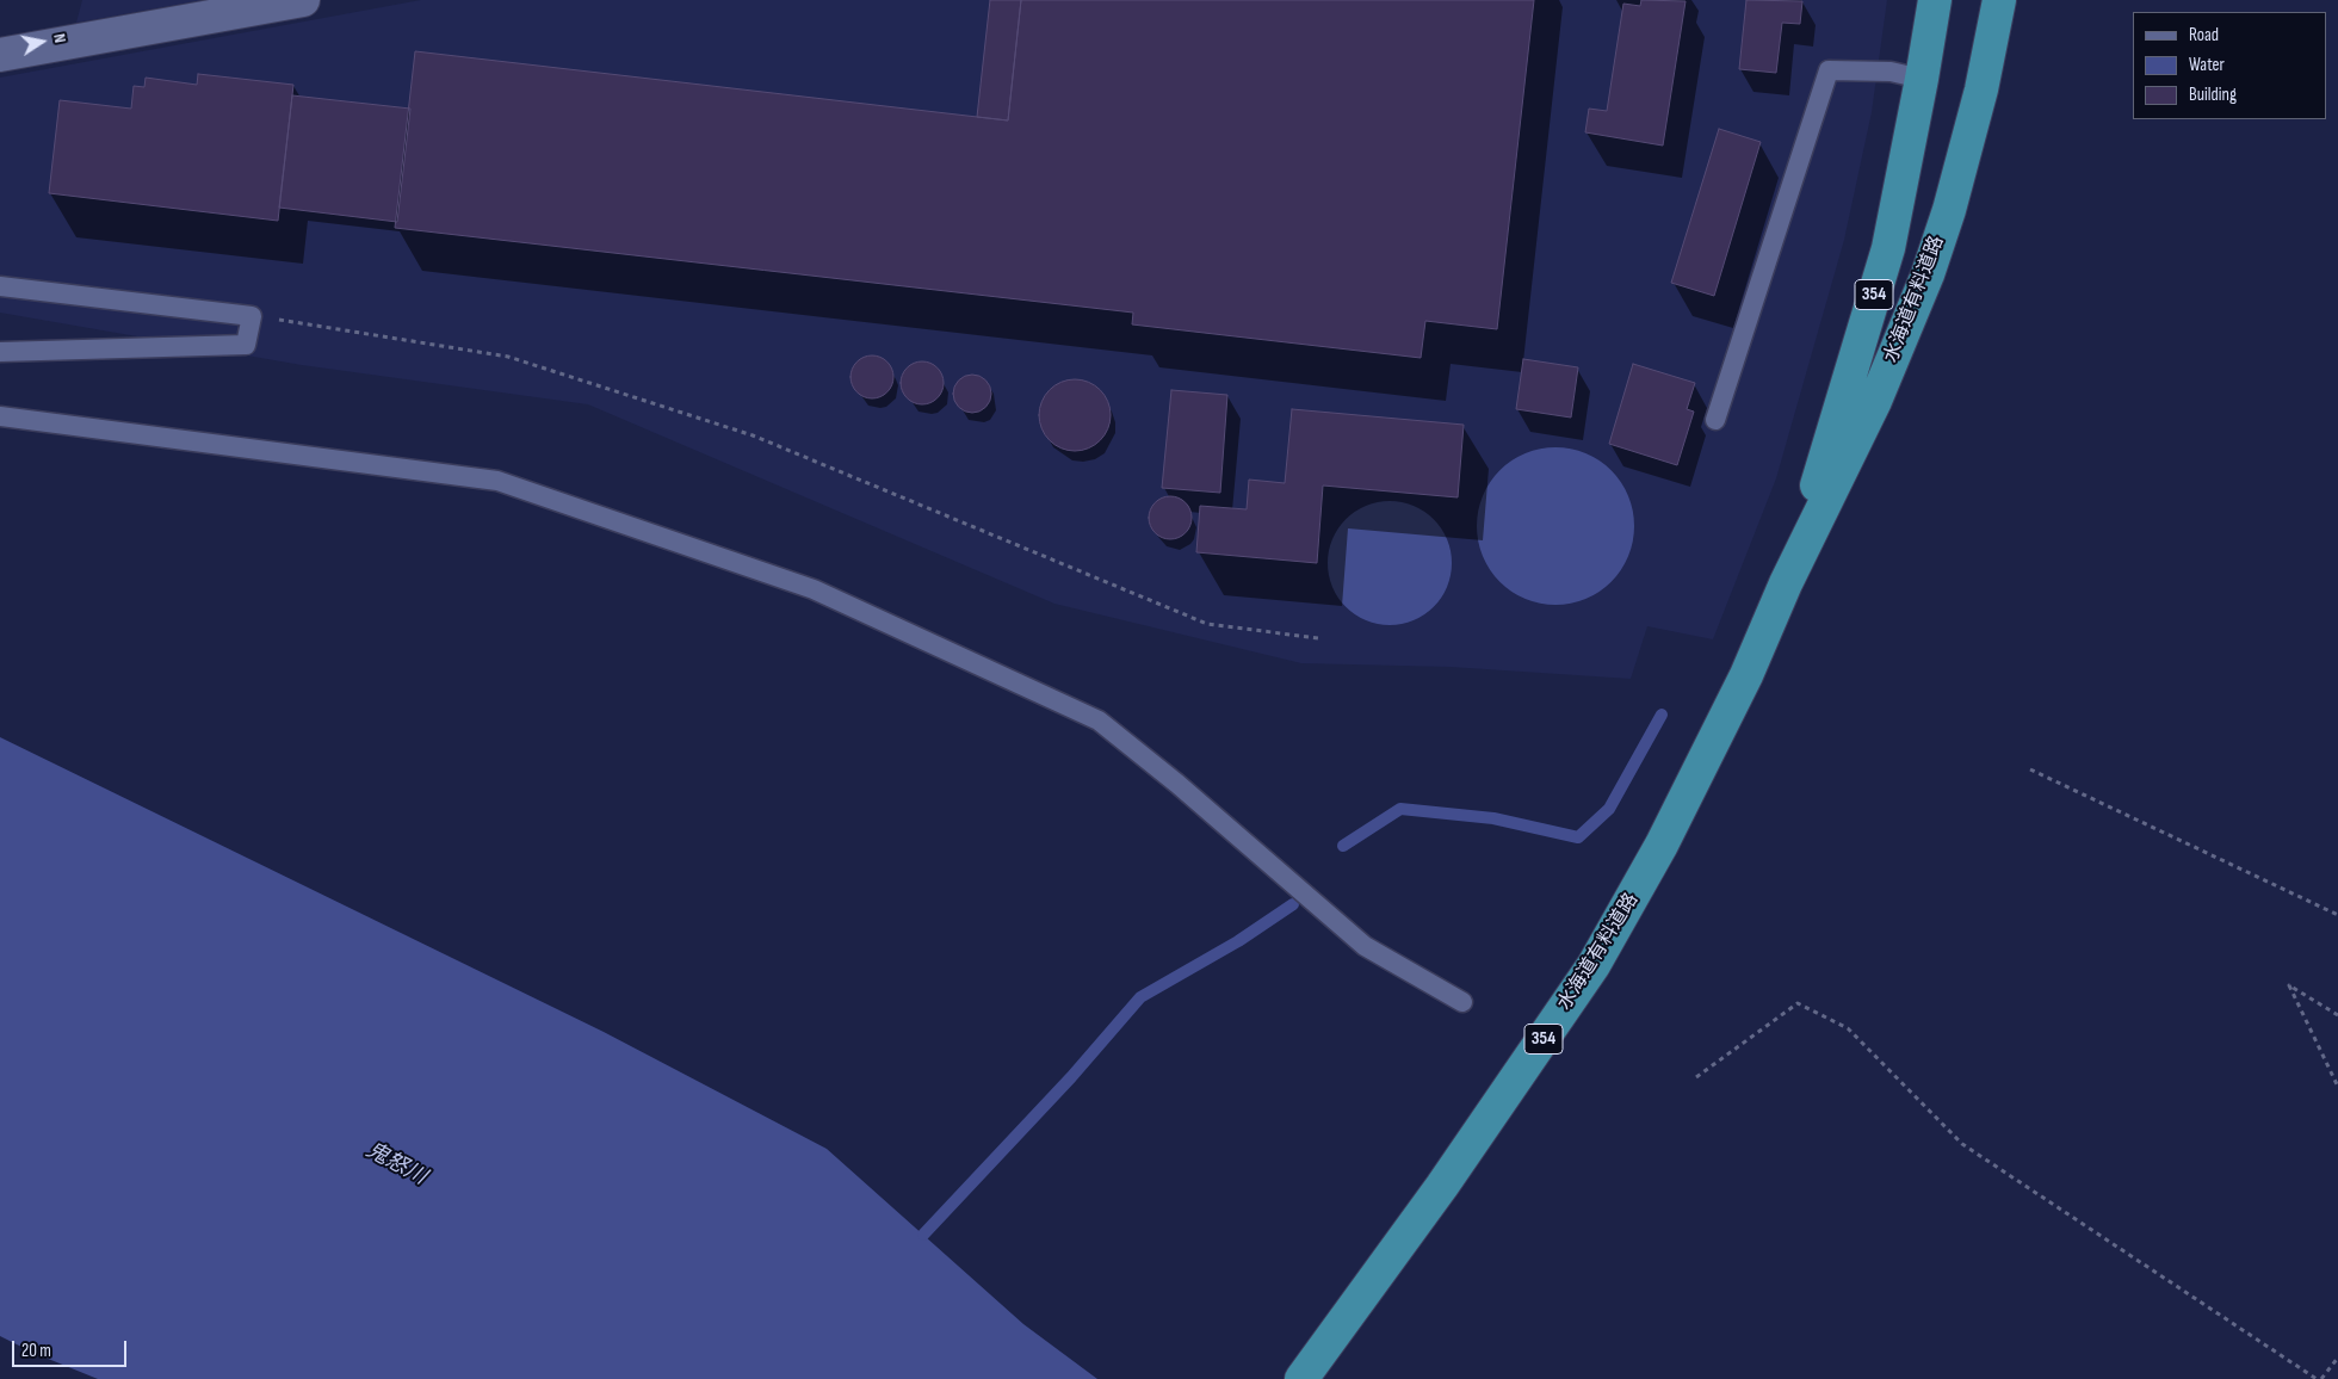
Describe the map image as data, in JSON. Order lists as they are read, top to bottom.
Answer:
{
  "streets": {
    "highway": ["354", "水海道有料道路"]
  },
  "water": ["鬼怒川"],
  "legend": ["Road", "Water", "Building"],
  "scale_bar": "20 m",
  "north": "right"
}
